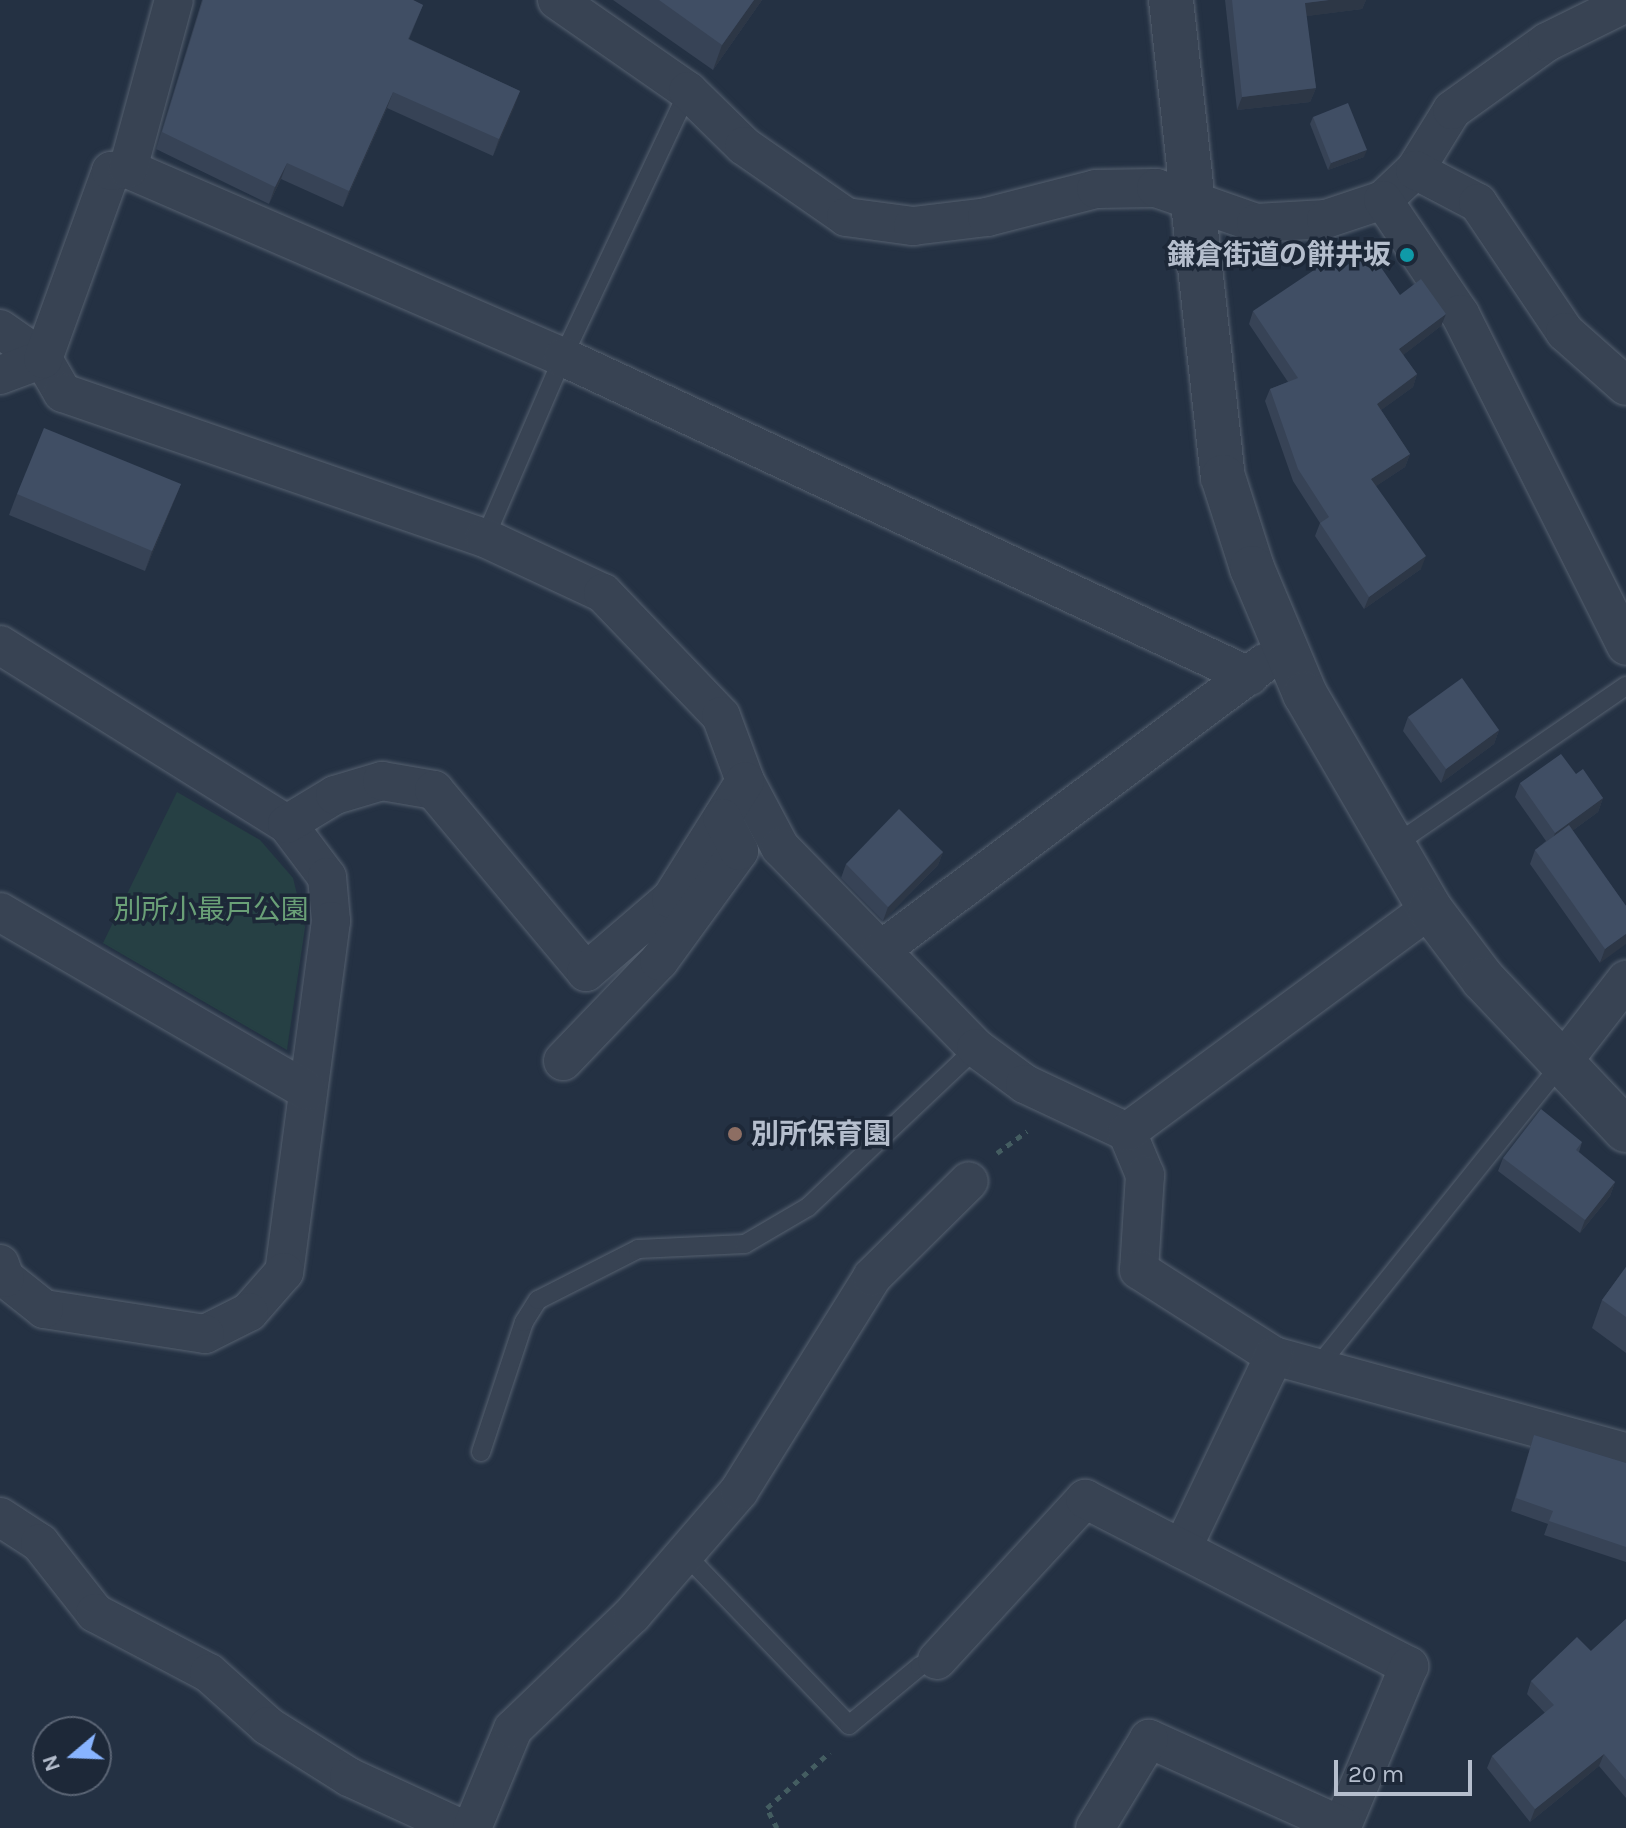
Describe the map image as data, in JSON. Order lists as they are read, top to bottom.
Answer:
{
  "parks": ["別所小最戸公園"],
  "places": ["鎌倉街道の餅井坂", "別所保育園"],
  "scale_bar": "20 m",
  "north": "left"
}
